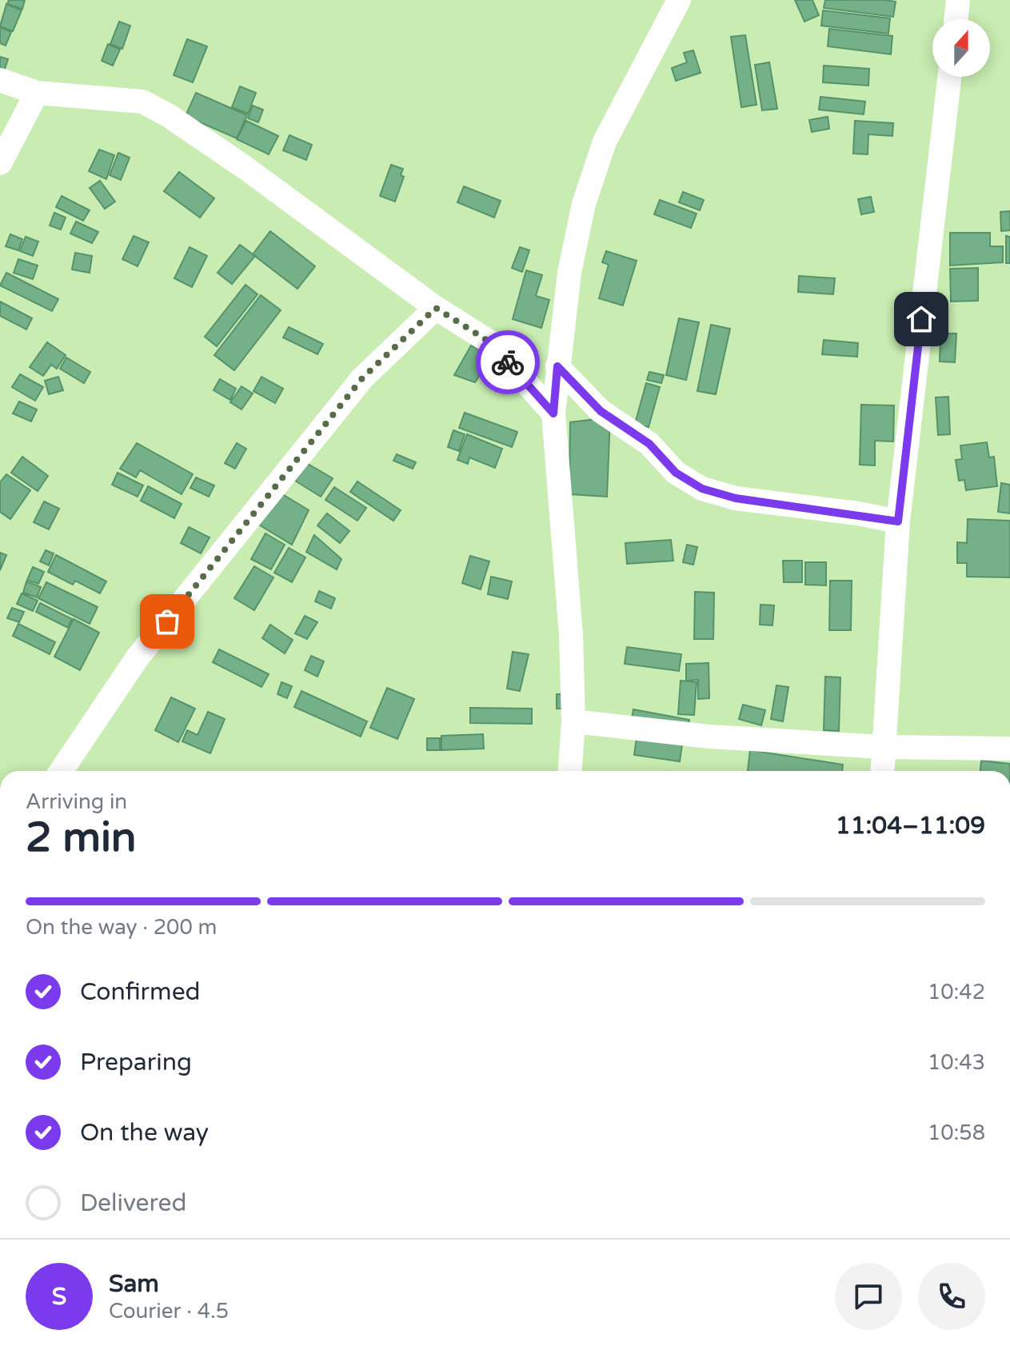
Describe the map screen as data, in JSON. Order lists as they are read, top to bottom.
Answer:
{
  "north": "top",
  "page": {
    "heading": ["2 min", "Arriving in", "11:04–11:09"],
    "panel": ["Sam", "Courier · 4.5"],
    "bar": "On the way · 200 m",
    "list": [
      ["Confirmed", "10:42"],
      ["Preparing", "10:43"],
      ["On the way", "10:58"],
      "Delivered"
    ],
    "round": "S"
  }
}
